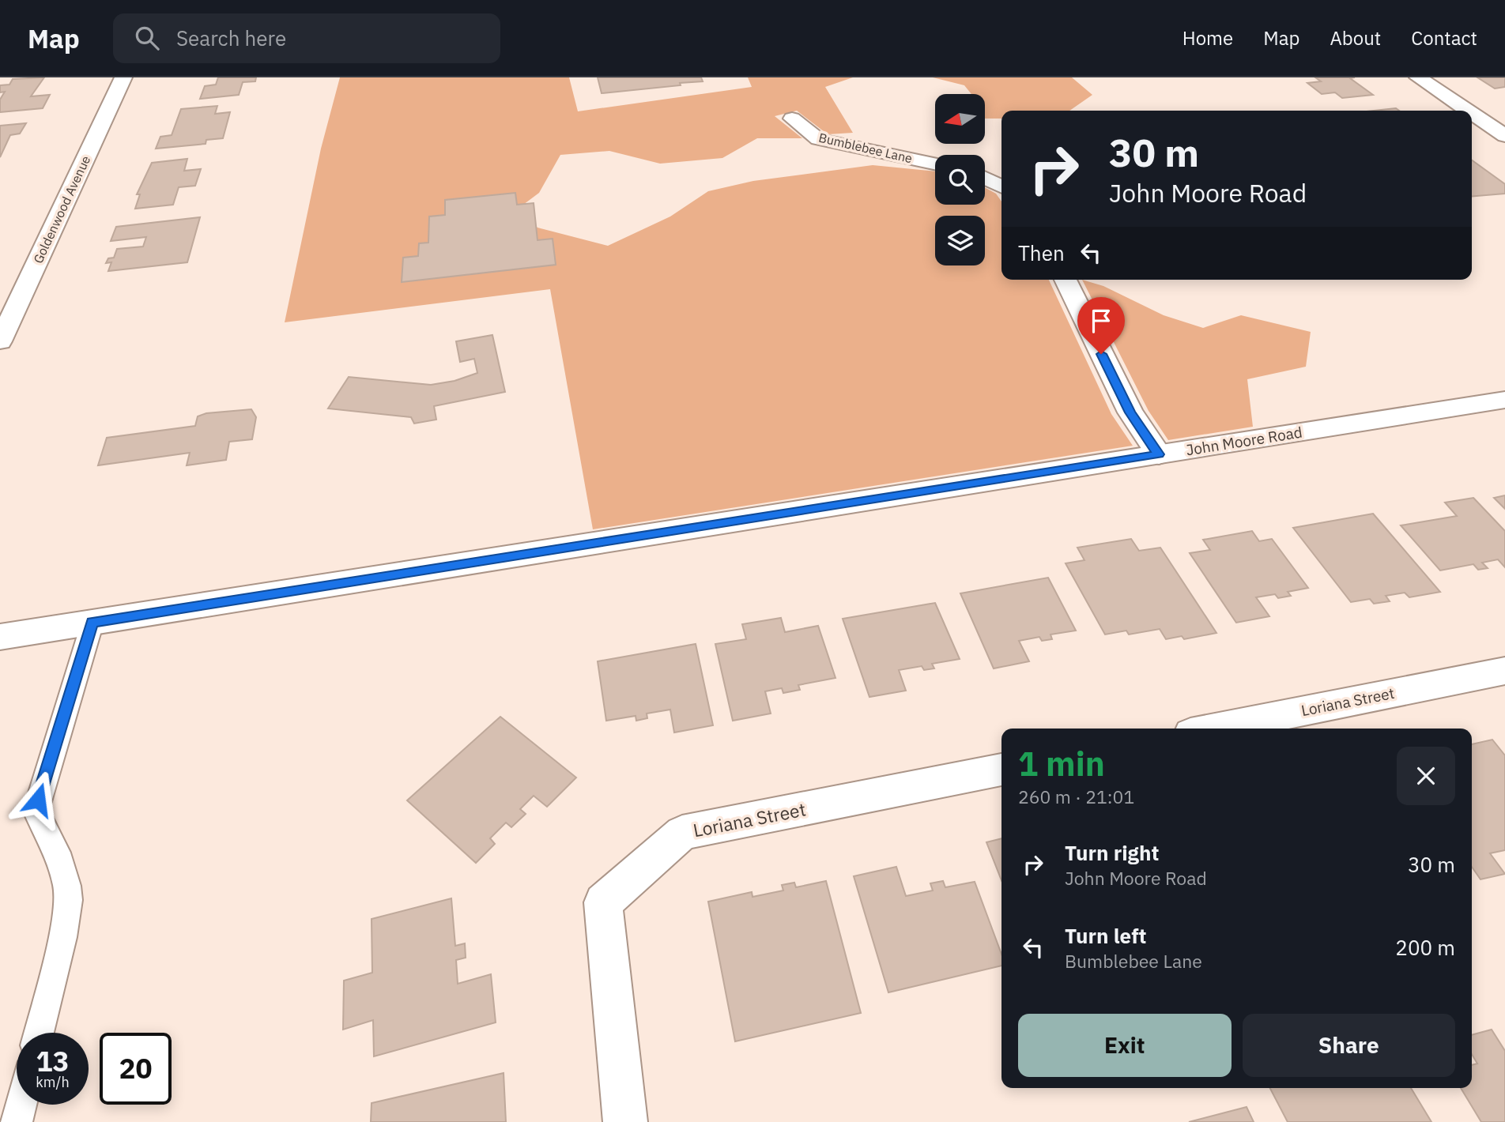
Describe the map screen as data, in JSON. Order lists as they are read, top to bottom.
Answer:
{
  "streets": {
    "street": [
      "Bumblebee Lane",
      "Goldenwood Avenue",
      "John Moore Road",
      "Loriana Street"
    ]
  },
  "north": "left",
  "page": {
    "header": "Map",
    "search": "Search here",
    "nav": [
      "Home",
      "Map",
      "About",
      "Contact"
    ],
    "turn": ["30 m", "John Moore Road"],
    "then": "Then",
    "heading": ["1 min", "260 m · 21:01"],
    "list": [
      {
        "name": "Turn right",
        "note": "John Moore Road",
        "value": "30 m"
      },
      {
        "name": "Turn left",
        "note": "Bumblebee Lane",
        "value": "200 m"
      }
    ],
    "buttons": ["Exit", "Share"],
    "speed": "13 km/h",
    "limit": "20"
  }
}
